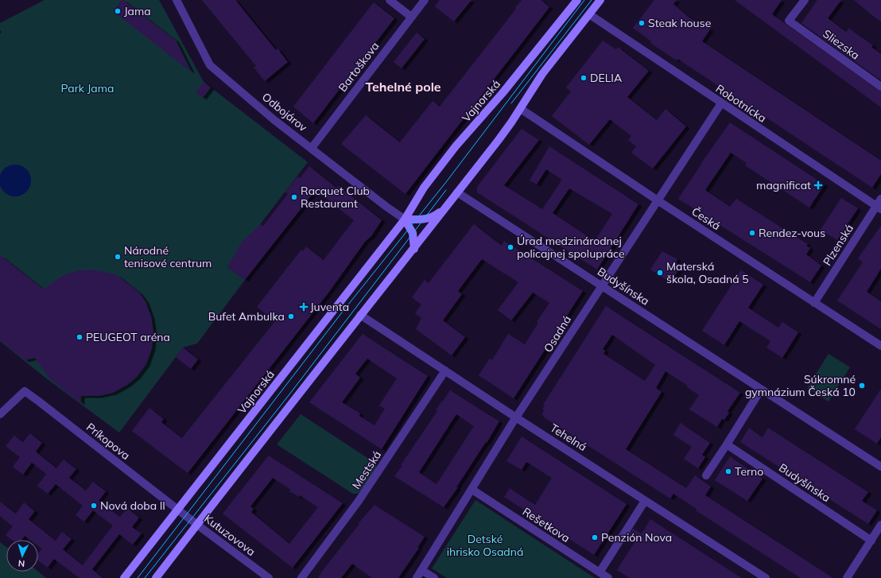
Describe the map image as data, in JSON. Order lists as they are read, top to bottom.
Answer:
{
  "streets": {
    "main road": ["Vajnorská"],
    "street": [
      "Sliezska",
      "Bartoškova",
      "Robotnícka",
      "Odbojárov",
      "Česká",
      "Plzenská",
      "Budyšínska",
      "Osadná",
      "Tehelná",
      "Príkopova",
      "Mestská",
      "Rešetkova",
      "Kutuzovova"
    ]
  },
  "crossings": [
    ["Bartoškova", "Odbojárov"],
    ["Vajnorská", "Odbojárov"],
    ["Vajnorská", "Príkopova"],
    ["Vajnorská", "Kutuzovova"],
    ["Robotnícka", "Plzenská"],
    ["Robotnícka", "Osadná"],
    ["Česká", "Plzenská"],
    ["Česká", "Osadná"],
    ["Budyšínska", "Osadná"],
    ["Osadná", "Tehelná"],
    ["Osadná", "Rešetkova"],
    ["Tehelná", "Mestská"],
    ["Príkopova", "Kutuzovova"]
  ],
  "districts": ["Tehelné pole"],
  "parks": ["Park Jama", "Detské ihrisko Osadná"],
  "places": {
    "other": [
      "Jama",
      "Steak house",
      "DELIA",
      "Racquet Club Restaurant",
      "Rendez-vous",
      "Úrad medzinárodnej policajnej spolupráce",
      "Národné tenisové centrum",
      "Materská škola, Osadná 5",
      "Bufet Ambulka",
      "PEUGEOT aréna",
      "Súkromné gymnázium Česká 10",
      "Terno",
      "Nová doba II",
      "Penzión Nova"
    ],
    "health": ["magnificat", "Juventa"]
  },
  "north": "bottom"
}
